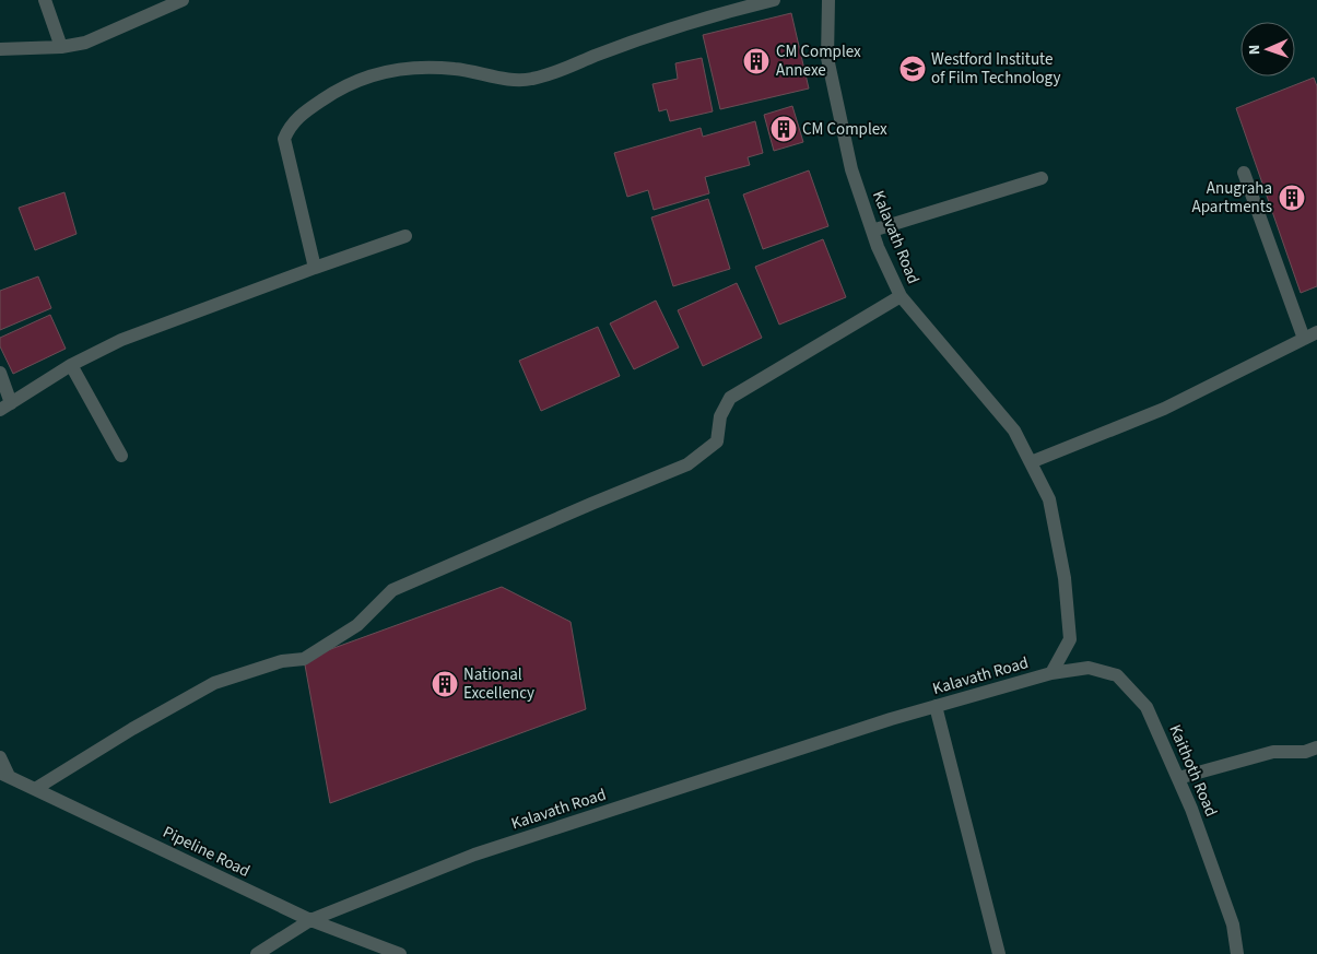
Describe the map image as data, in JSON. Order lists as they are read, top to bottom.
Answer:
{
  "streets": {
    "street": ["Kalavath Road", "Kaithoth Road", "Pipeline Road"]
  },
  "crossings": [
    ["Kalavath Road", "Kaithoth Road"],
    ["Kalavath Road", "Pipeline Road"]
  ],
  "places": {
    "building": [
      "CM Complex Annexe",
      "CM Complex",
      "Anugraha Apartments",
      "National Excellency"
    ],
    "school or university": ["Westford Institute of Film Technology"]
  },
  "north": "left"
}
